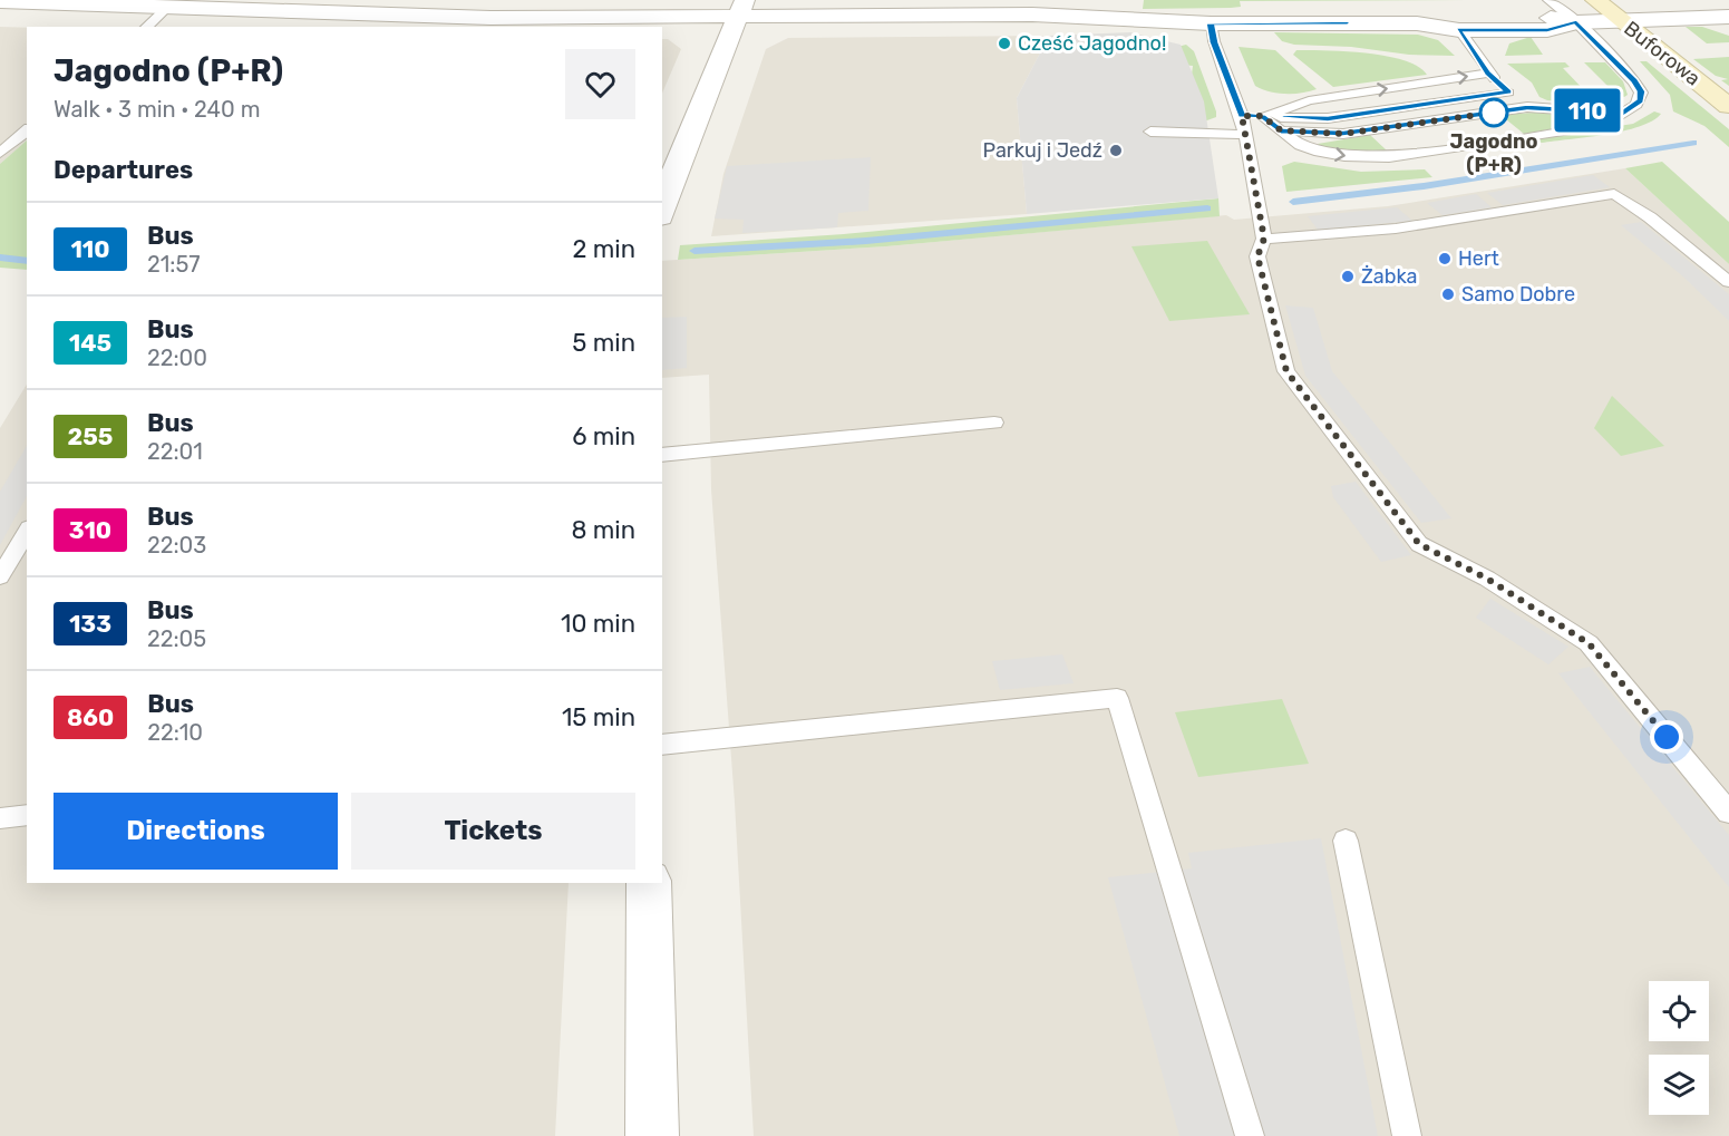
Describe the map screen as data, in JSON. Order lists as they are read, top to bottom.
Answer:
{
  "streets": {
    "main road": ["Buforowa"]
  },
  "places": [
    "Cześć Jagodno!",
    "Jagodno (P+R)",
    "Parkuj i Jedź",
    "Hert",
    "Żabka",
    "Samo Dobre"
  ],
  "lines": ["bus line 110"],
  "page": {
    "on_map": "110",
    "heading": [
      ["Jagodno (P+R)", "Walk · 3 min · 240 m"],
      "Departures"
    ],
    "list": [
      {
        "mark": "110",
        "name": "Bus",
        "note": "21:57",
        "value": "2 min"
      },
      {
        "mark": "145",
        "name": "Bus",
        "note": "22:00",
        "value": "5 min"
      },
      {
        "mark": "255",
        "name": "Bus",
        "note": "22:01",
        "value": "6 min"
      },
      {
        "mark": "310",
        "name": "Bus",
        "note": "22:03",
        "value": "8 min"
      },
      {
        "mark": "133",
        "name": "Bus",
        "note": "22:05",
        "value": "10 min"
      },
      {
        "mark": "860",
        "name": "Bus",
        "note": "22:10",
        "value": "15 min"
      }
    ],
    "buttons": ["Directions", "Tickets"]
  }
}
